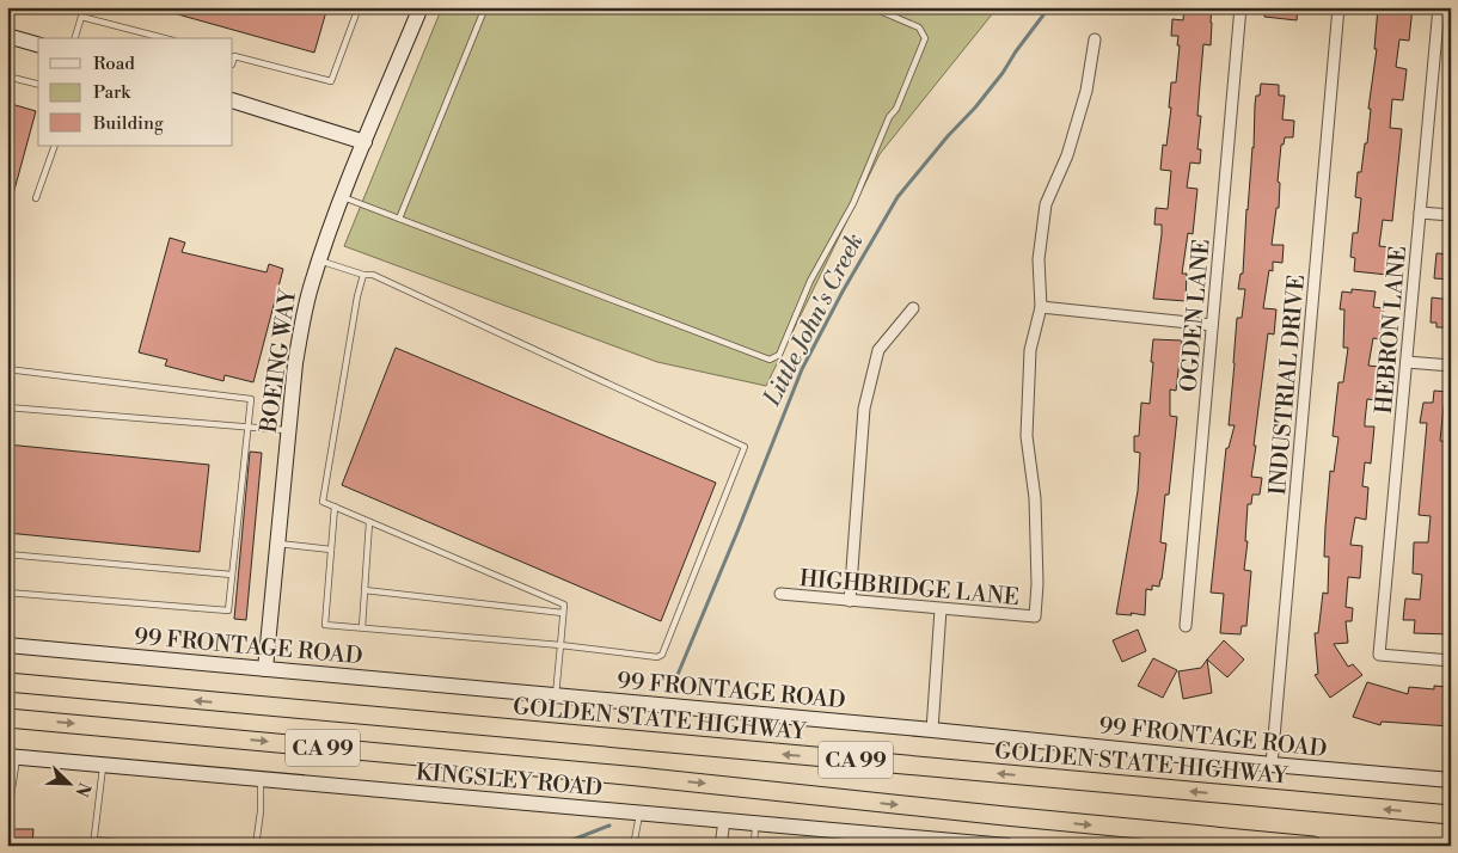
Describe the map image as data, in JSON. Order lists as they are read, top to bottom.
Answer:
{
  "streets": {
    "highway": ["GOLDEN STATE HIGHWAY", "CA 99"],
    "street": [
      "OGDEN LANE",
      "HEBRON LANE",
      "BOEING WAY",
      "INDUSTRIAL DRIVE",
      "HIGHBRIDGE LANE",
      "99 FRONTAGE ROAD",
      "KINGSLEY ROAD"
    ]
  },
  "crossings": [
    ["BOEING WAY", "99 FRONTAGE ROAD"],
    ["INDUSTRIAL DRIVE", "99 FRONTAGE ROAD"]
  ],
  "water": ["Little John's Creek"],
  "legend": ["Road", "Park", "Building"],
  "north": "bottom right"
}
